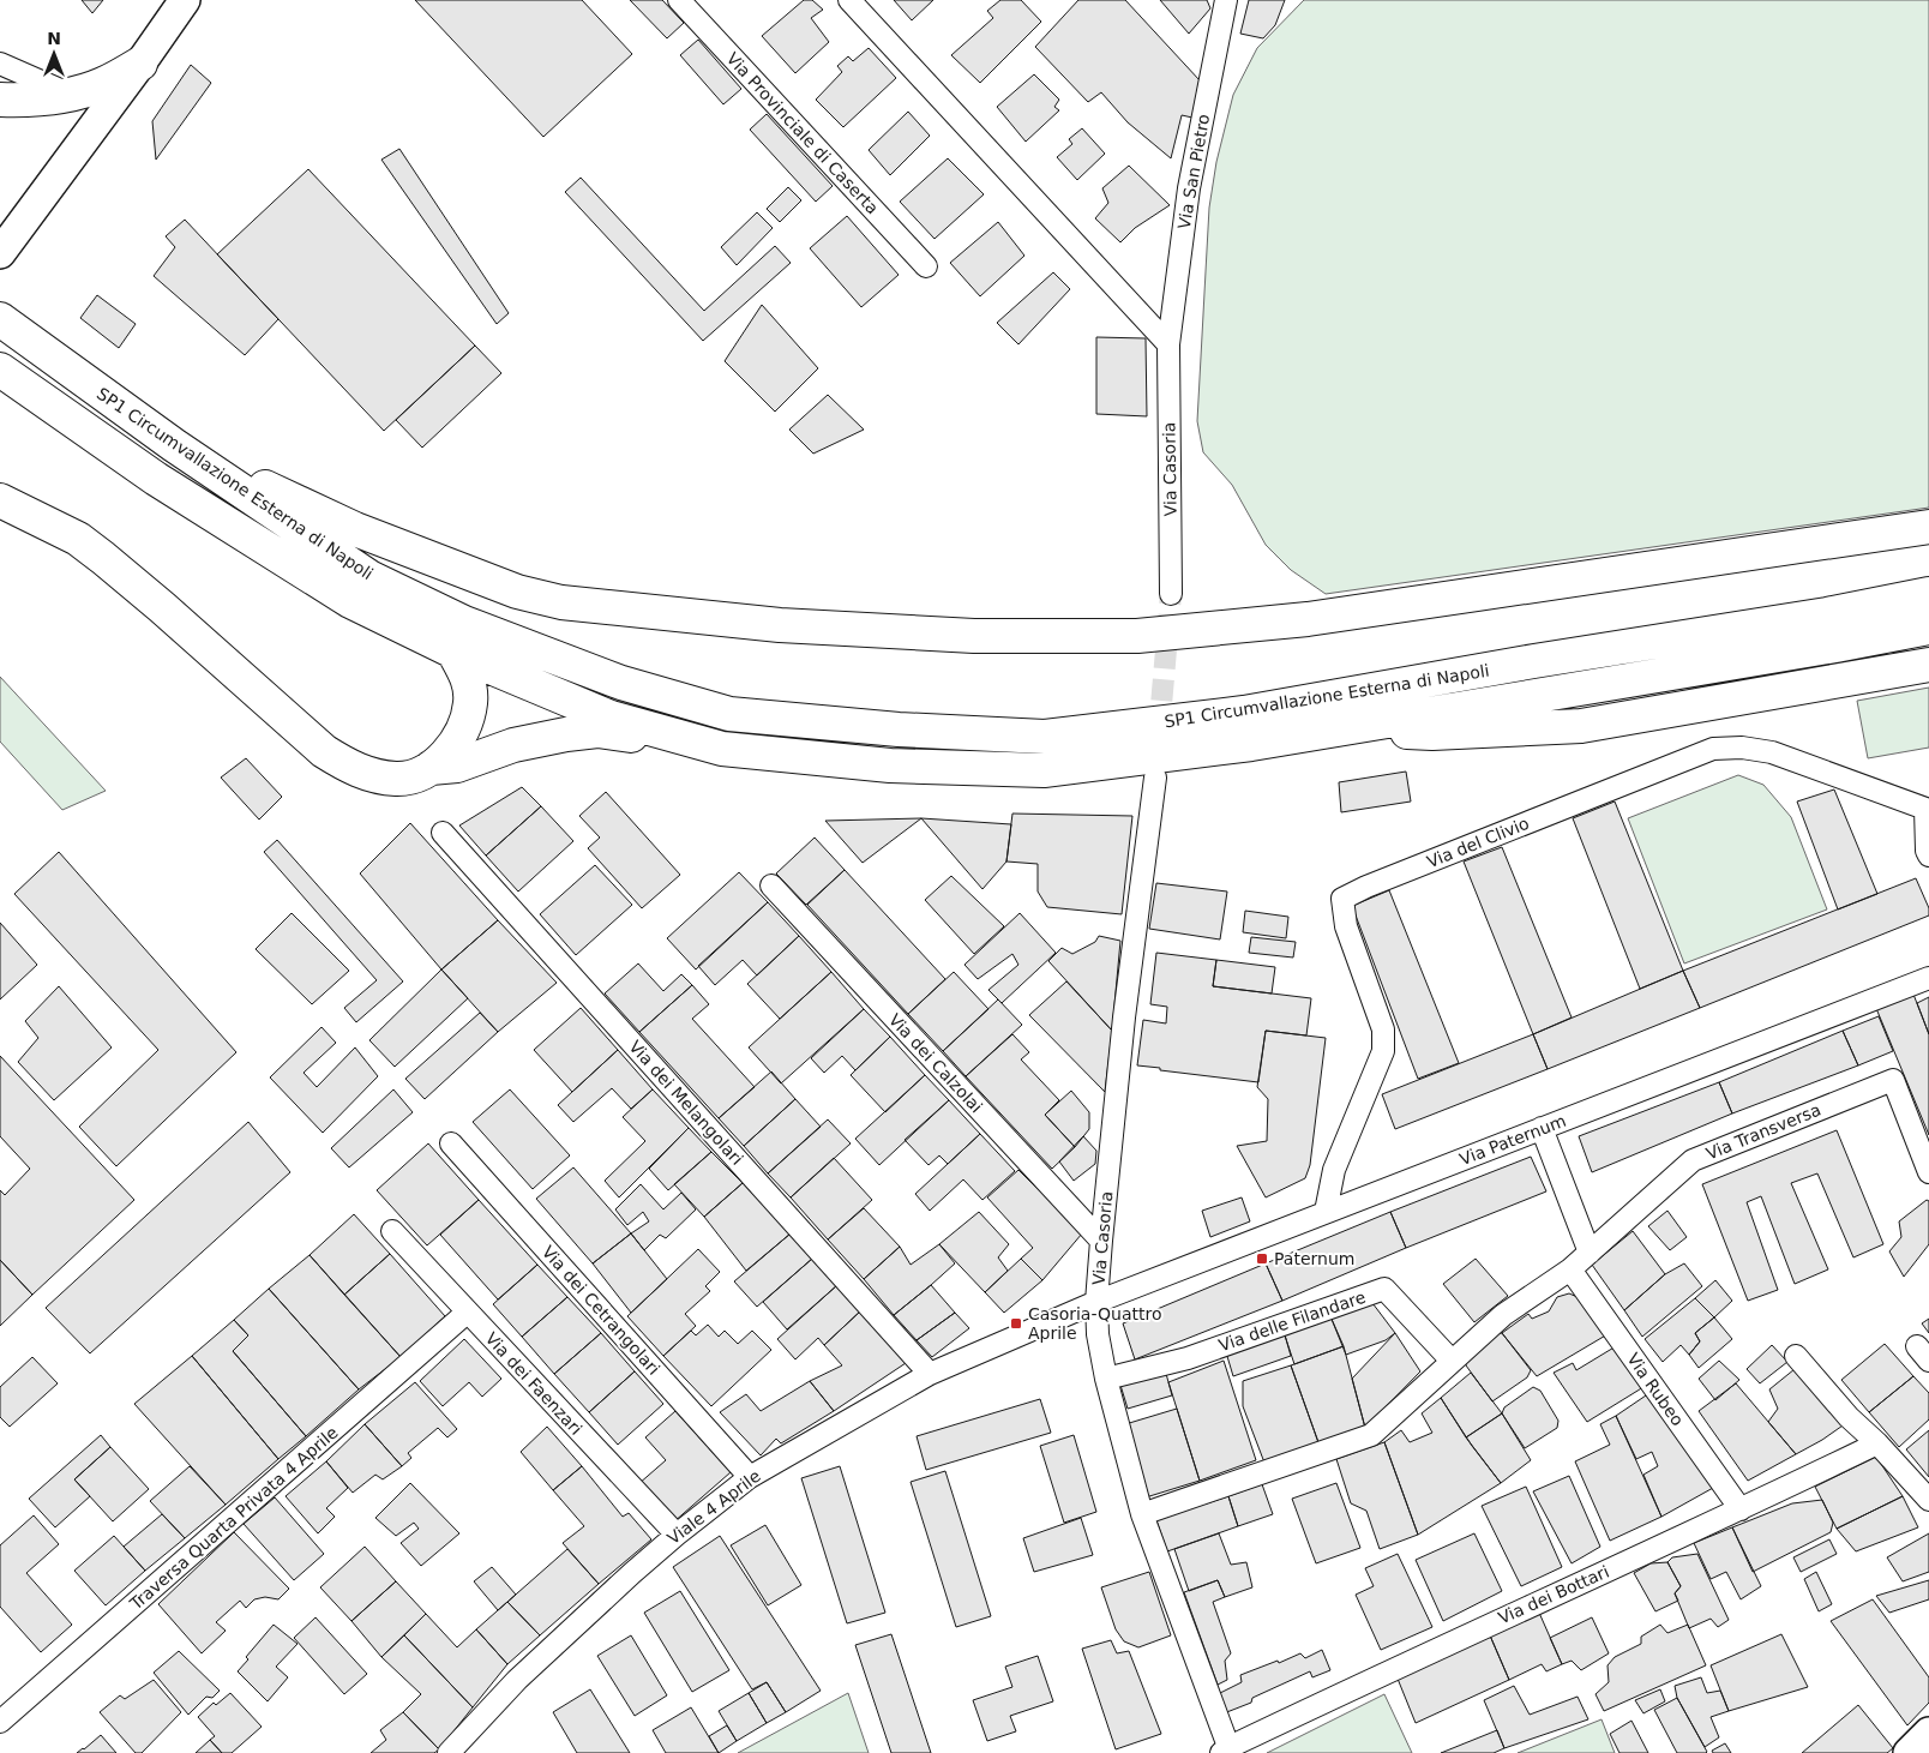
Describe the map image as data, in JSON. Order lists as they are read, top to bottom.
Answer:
{
  "streets": {
    "highway": ["SP1 Circumvallazione Esterna di Napoli"],
    "street": [
      "Via Provinciale di Caserta",
      "Via San Pietro",
      "Via Casoria",
      "Via del Clivio",
      "Via dei Calzolai",
      "Via dei Melangolari",
      "Via Transversa",
      "Via Paternum",
      "Via dei Cetrangolari",
      "Via delle Filandare",
      "Via dei Faenzari",
      "Via Rubeo",
      "Viale 4 Aprile",
      "Traversa Quarta Privata 4 Aprile",
      "Via dei Bottari"
    ]
  },
  "crossings": [
    ["Via San Pietro", "Via Casoria"],
    ["Via Casoria", "Via dei Calzolai"],
    ["Via Casoria", "Via Paternum"],
    ["Via Casoria", "Via delle Filandare"],
    ["Via Casoria", "Viale 4 Aprile"],
    ["Via Casoria", "Via dei Bottari"],
    ["Via del Clivio", "Via Paternum"],
    ["Via dei Melangolari", "Viale 4 Aprile"],
    ["Via Transversa", "Via Rubeo"],
    ["Via Paternum", "Viale 4 Aprile"],
    ["Via dei Cetrangolari", "Viale 4 Aprile"],
    ["Via dei Faenzari", "Viale 4 Aprile"],
    ["Via dei Faenzari", "Traversa Quarta Privata 4 Aprile"],
    ["Via Rubeo", "Via dei Bottari"]
  ],
  "places": {
    "transit": ["Paternum", "Casoria-Quattro Aprile"]
  },
  "north": "top"
}
